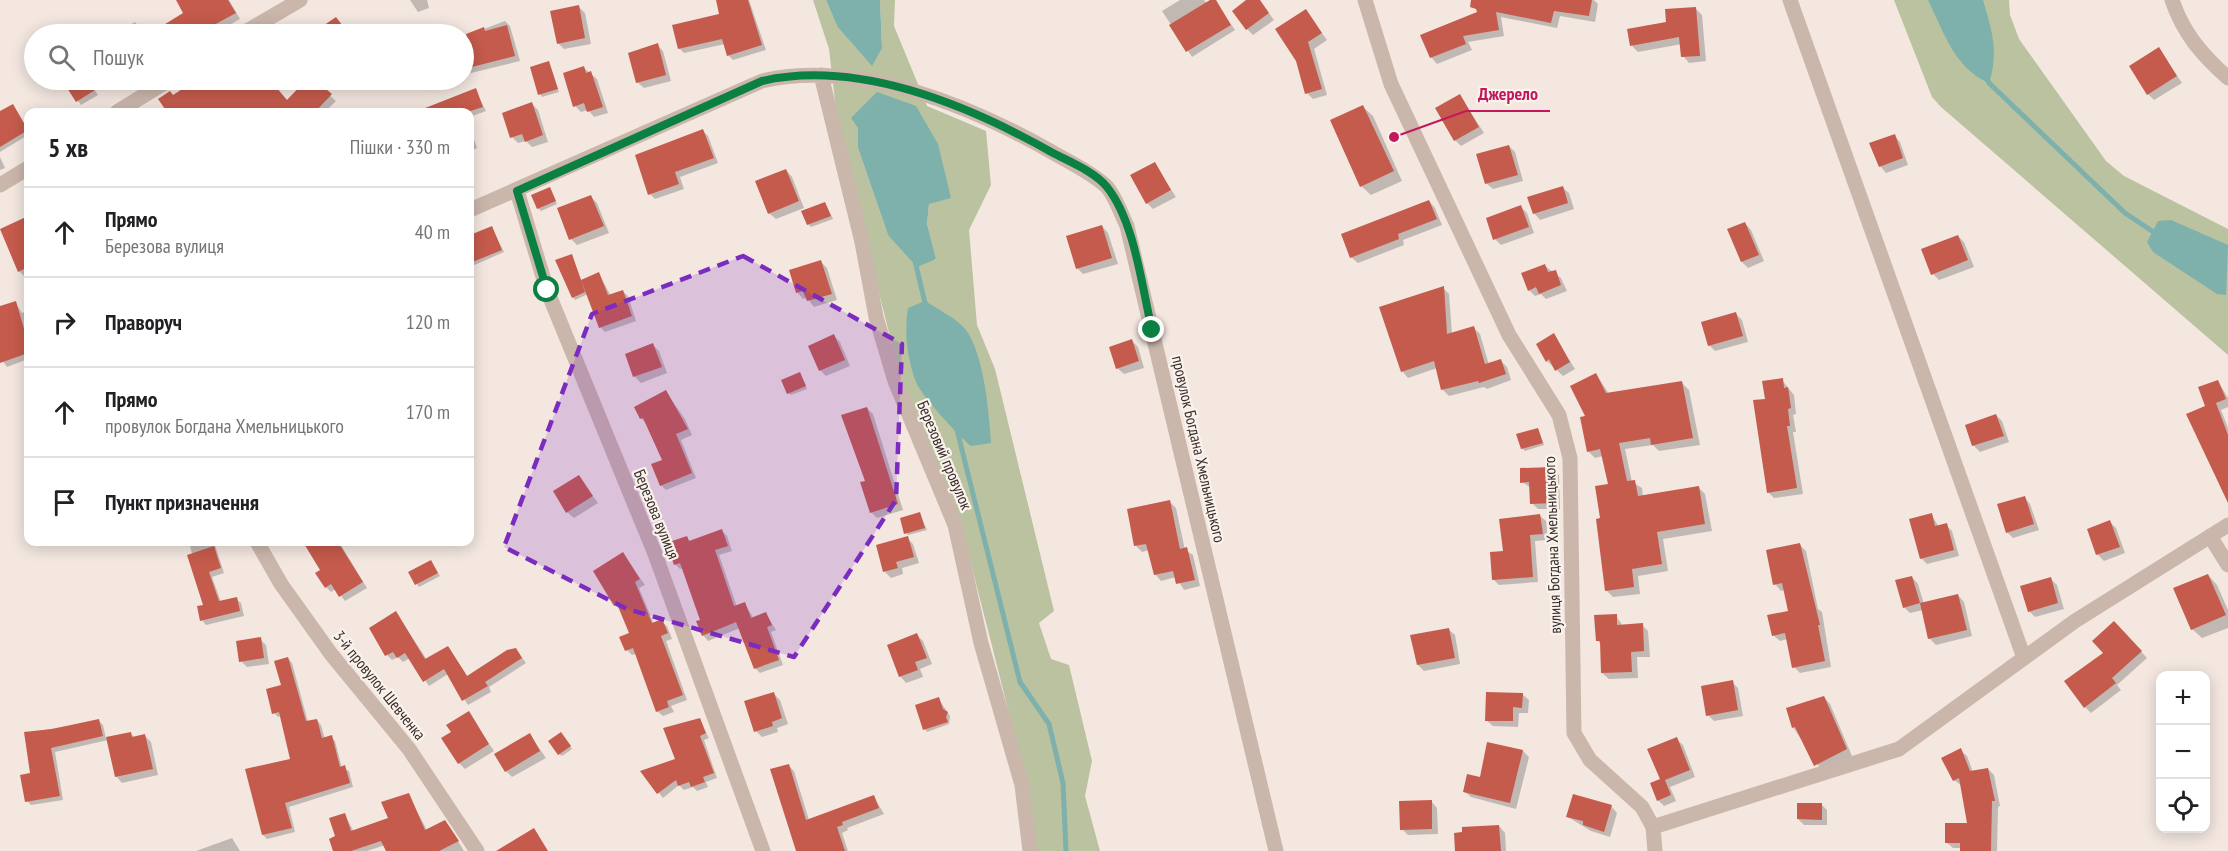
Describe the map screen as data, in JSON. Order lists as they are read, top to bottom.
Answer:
{
  "streets": {
    "street": [
      "провулок Богдана Хмельницького",
      "Березовий провулок",
      "Березова вулиця",
      "вулиця Богдана Хмельницького",
      "3-й провулок Шевченка"
    ]
  },
  "crossings": [
    ["провулок Богдана Хмельницького", "Березовий провулок"],
    ["провулок Богдана Хмельницького", "Березова вулиця"]
  ],
  "places": ["Джерело"],
  "page": {
    "search": "Пошук",
    "heading": ["5 хв", "Пішки · 330 m"],
    "list": [
      ["Прямо", "Березова вулиця", "40 m"],
      ["Праворуч", "120 m"],
      ["Прямо", "провулок Богдана Хмельницького", "170 m"],
      "Пункт призначення"
    ],
    "map_buttons": ["+", "−"]
  }
}
